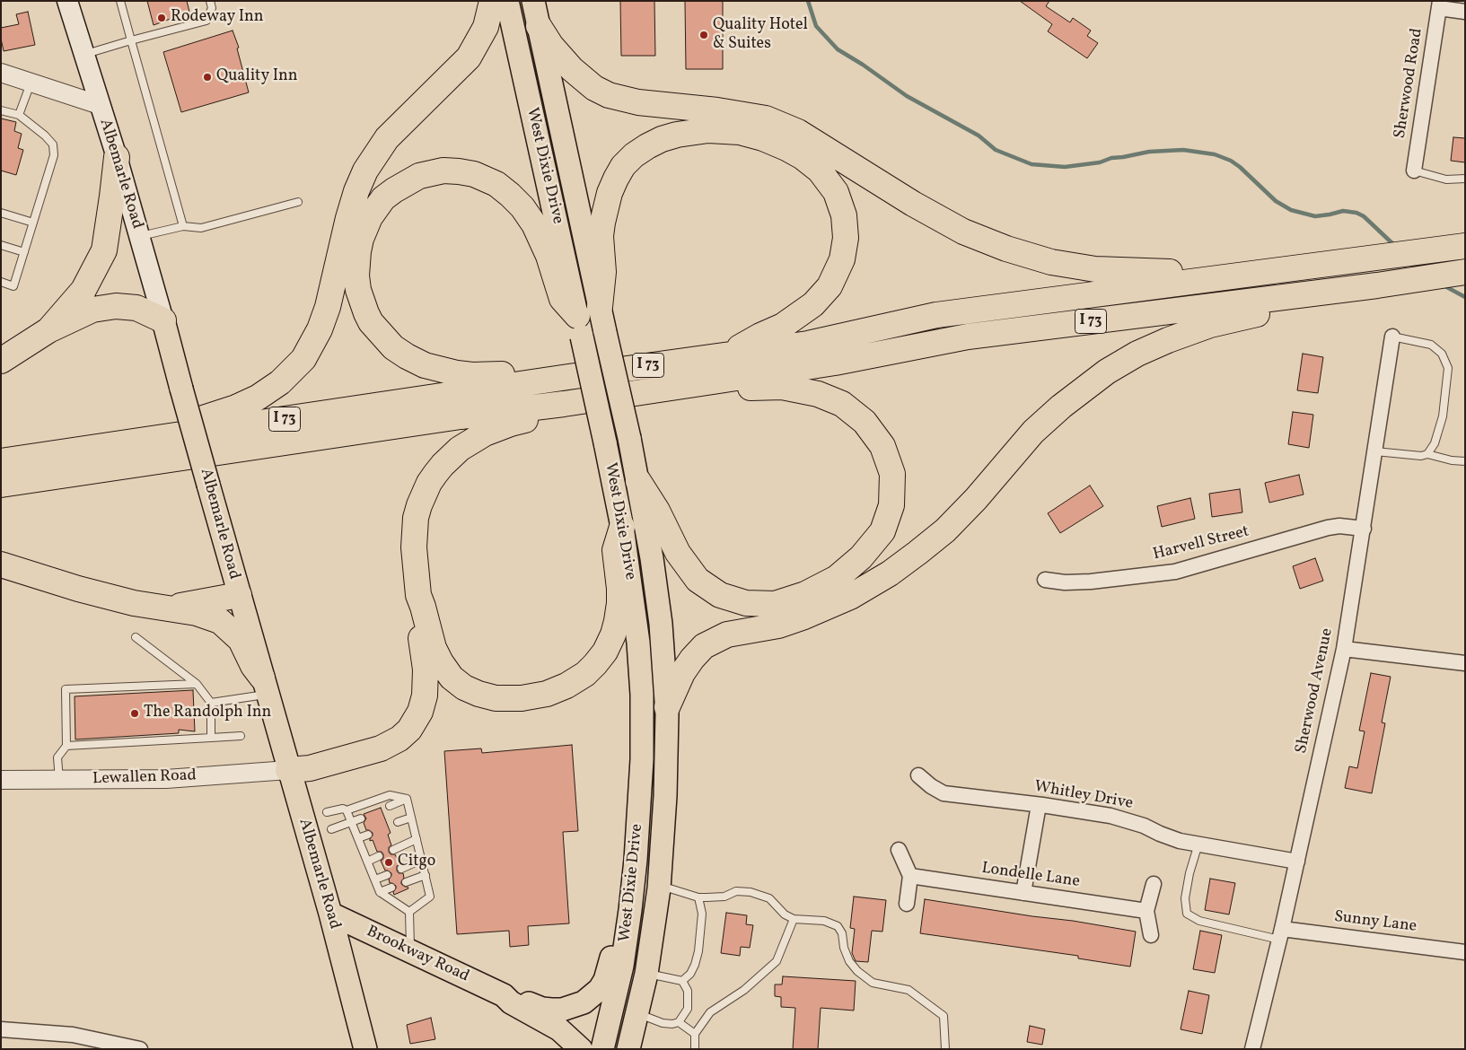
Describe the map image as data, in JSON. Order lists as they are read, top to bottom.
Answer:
{
  "streets": {
    "highway": ["I 73"],
    "main road": ["West Dixie Drive", "Albemarle Road", "Brookway Road"],
    "street": [
      "Sherwood Road",
      "Harvell Street",
      "Sherwood Avenue",
      "Lewallen Road",
      "Whitley Drive",
      "Londelle Lane",
      "Sunny Lane"
    ]
  },
  "crossings": [
    ["Albemarle Road", "Lewallen Road"],
    ["Albemarle Road", "Brookway Road"],
    ["Harvell Street", "Sherwood Avenue"],
    ["Sherwood Avenue", "Whitley Drive"],
    ["Sherwood Avenue", "Sunny Lane"]
  ],
  "places": [
    "Rodeway Inn",
    "Quality Hotel & Suites",
    "Quality Inn",
    "The Randolph Inn",
    "Citgo"
  ]
}
